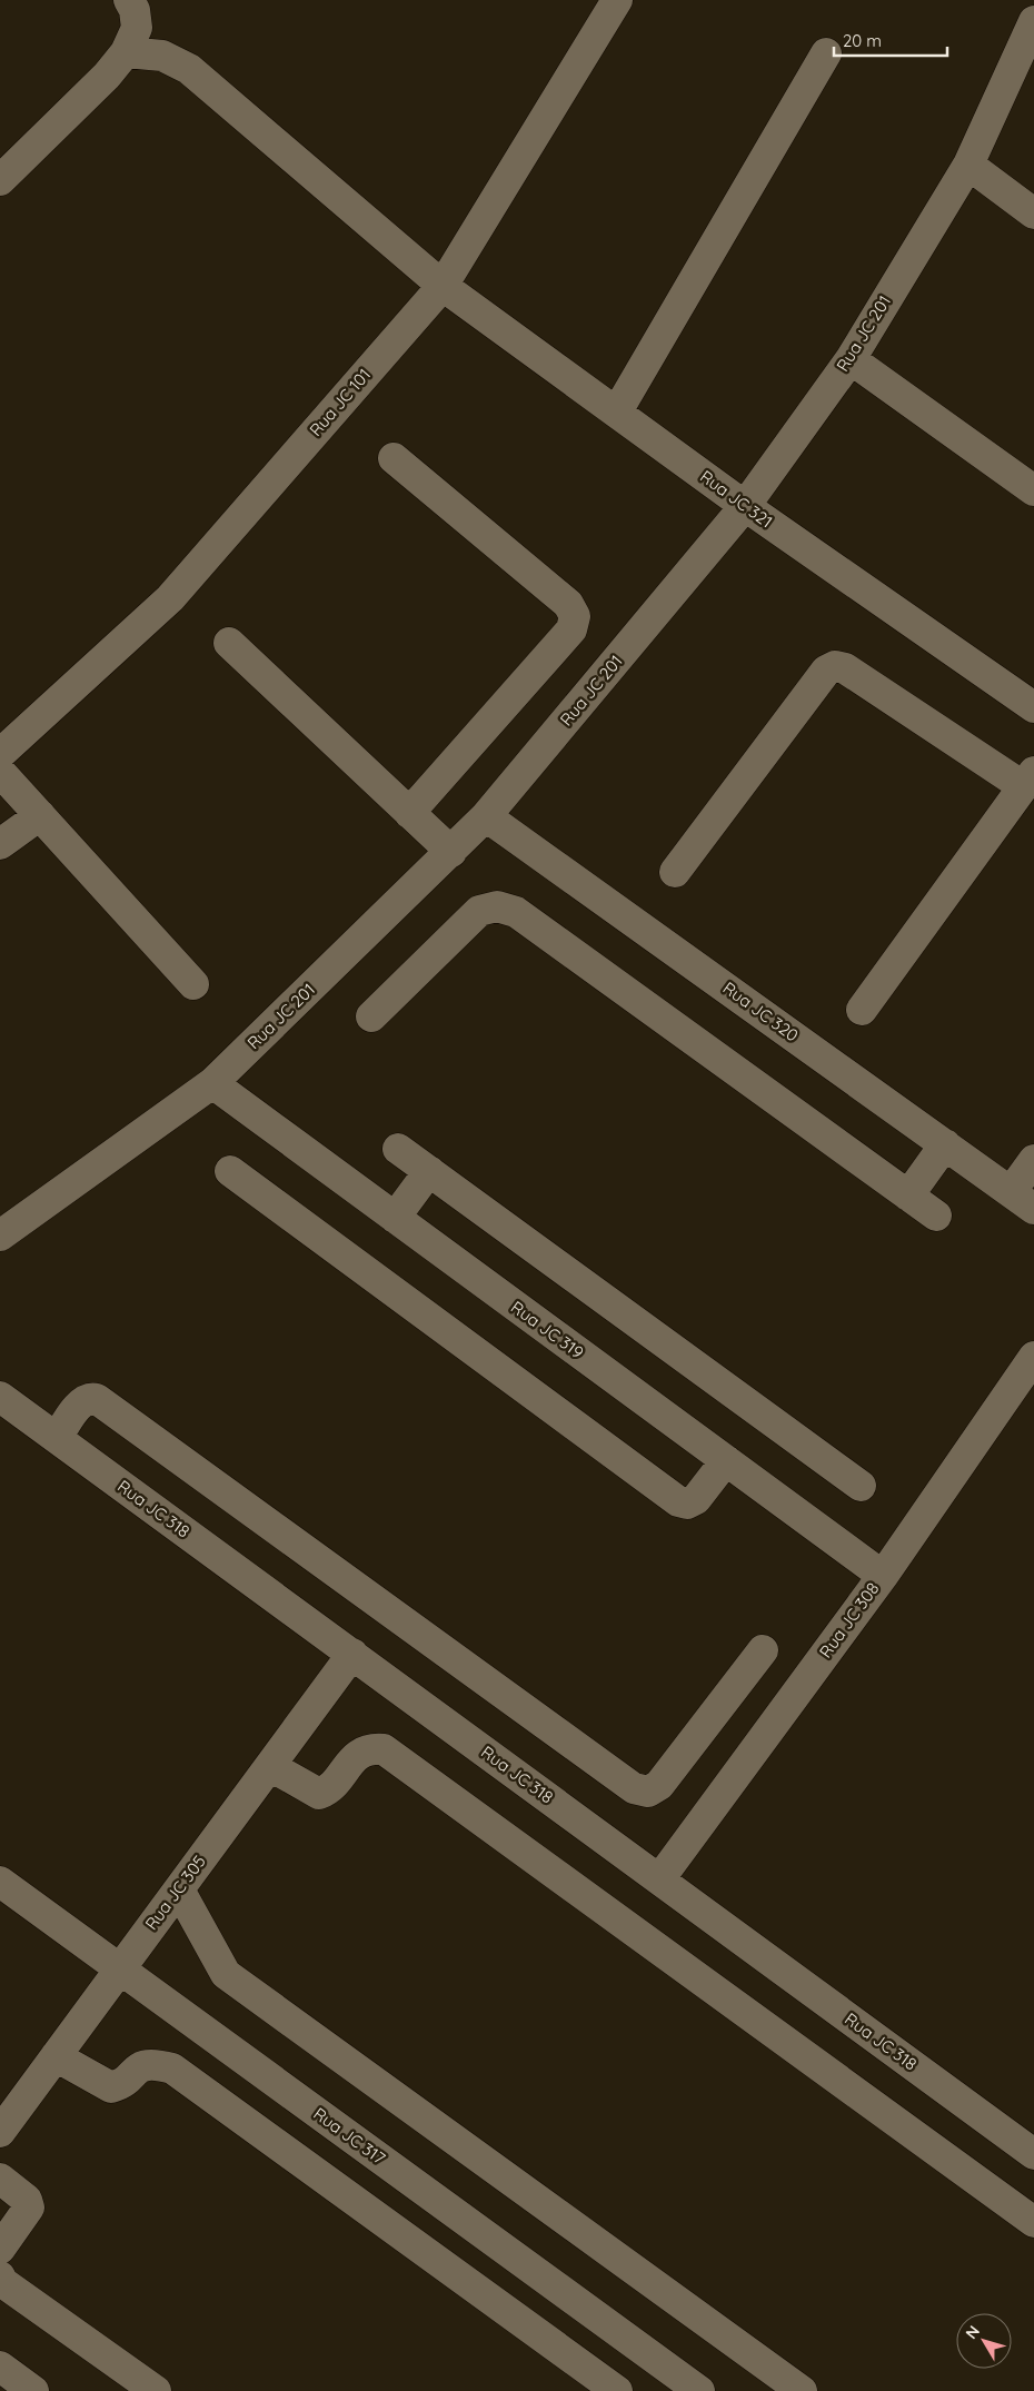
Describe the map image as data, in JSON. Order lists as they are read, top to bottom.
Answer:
{
  "streets": {
    "street": [
      "Rua JC 201",
      "Rua JC 101",
      "Rua JC 321",
      "Rua JC 320",
      "Rua JC 319",
      "Rua JC 318",
      "Rua JC 308",
      "Rua JC 305",
      "Rua JC 317"
    ]
  },
  "crossings": [
    ["Rua JC 201", "Rua JC 321"],
    ["Rua JC 201", "Rua JC 320"],
    ["Rua JC 201", "Rua JC 319"],
    ["Rua JC 101", "Rua JC 321"],
    ["Rua JC 319", "Rua JC 308"],
    ["Rua JC 318", "Rua JC 308"],
    ["Rua JC 318", "Rua JC 305"],
    ["Rua JC 305", "Rua JC 317"]
  ],
  "scale_bar": "20 m",
  "north": "top left"
}
